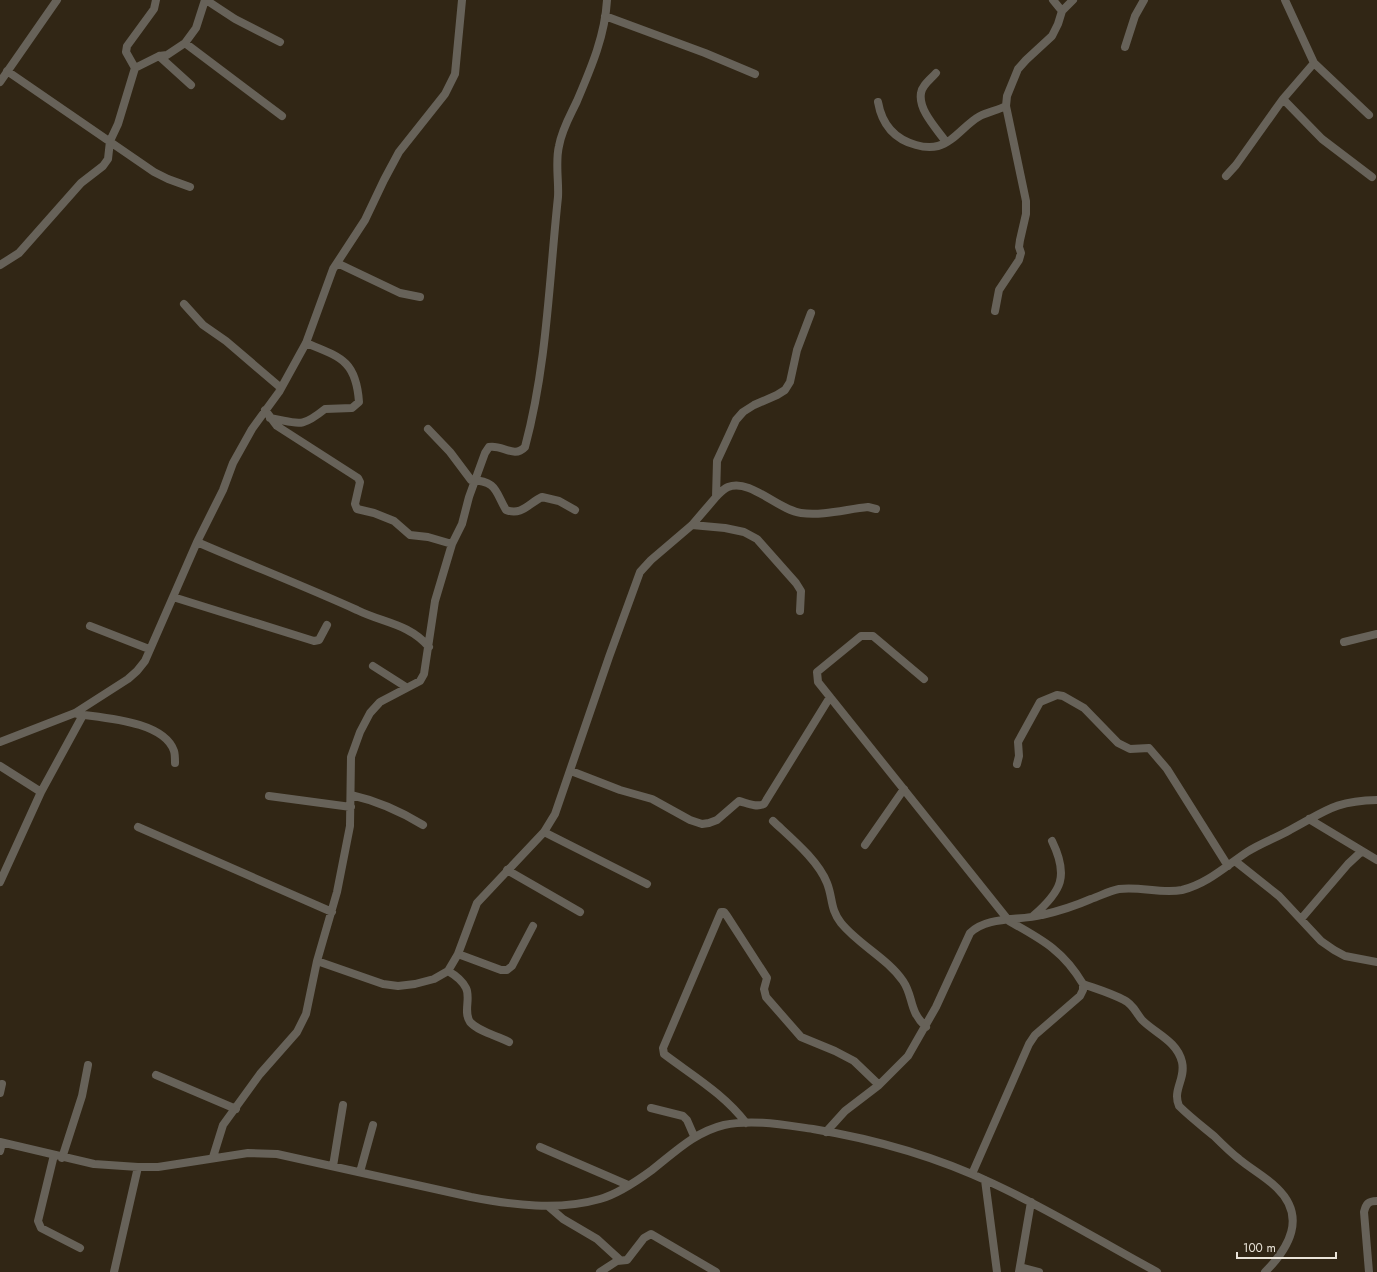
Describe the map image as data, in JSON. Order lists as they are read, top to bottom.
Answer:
{
  "scale_bar": "100 m"
}
